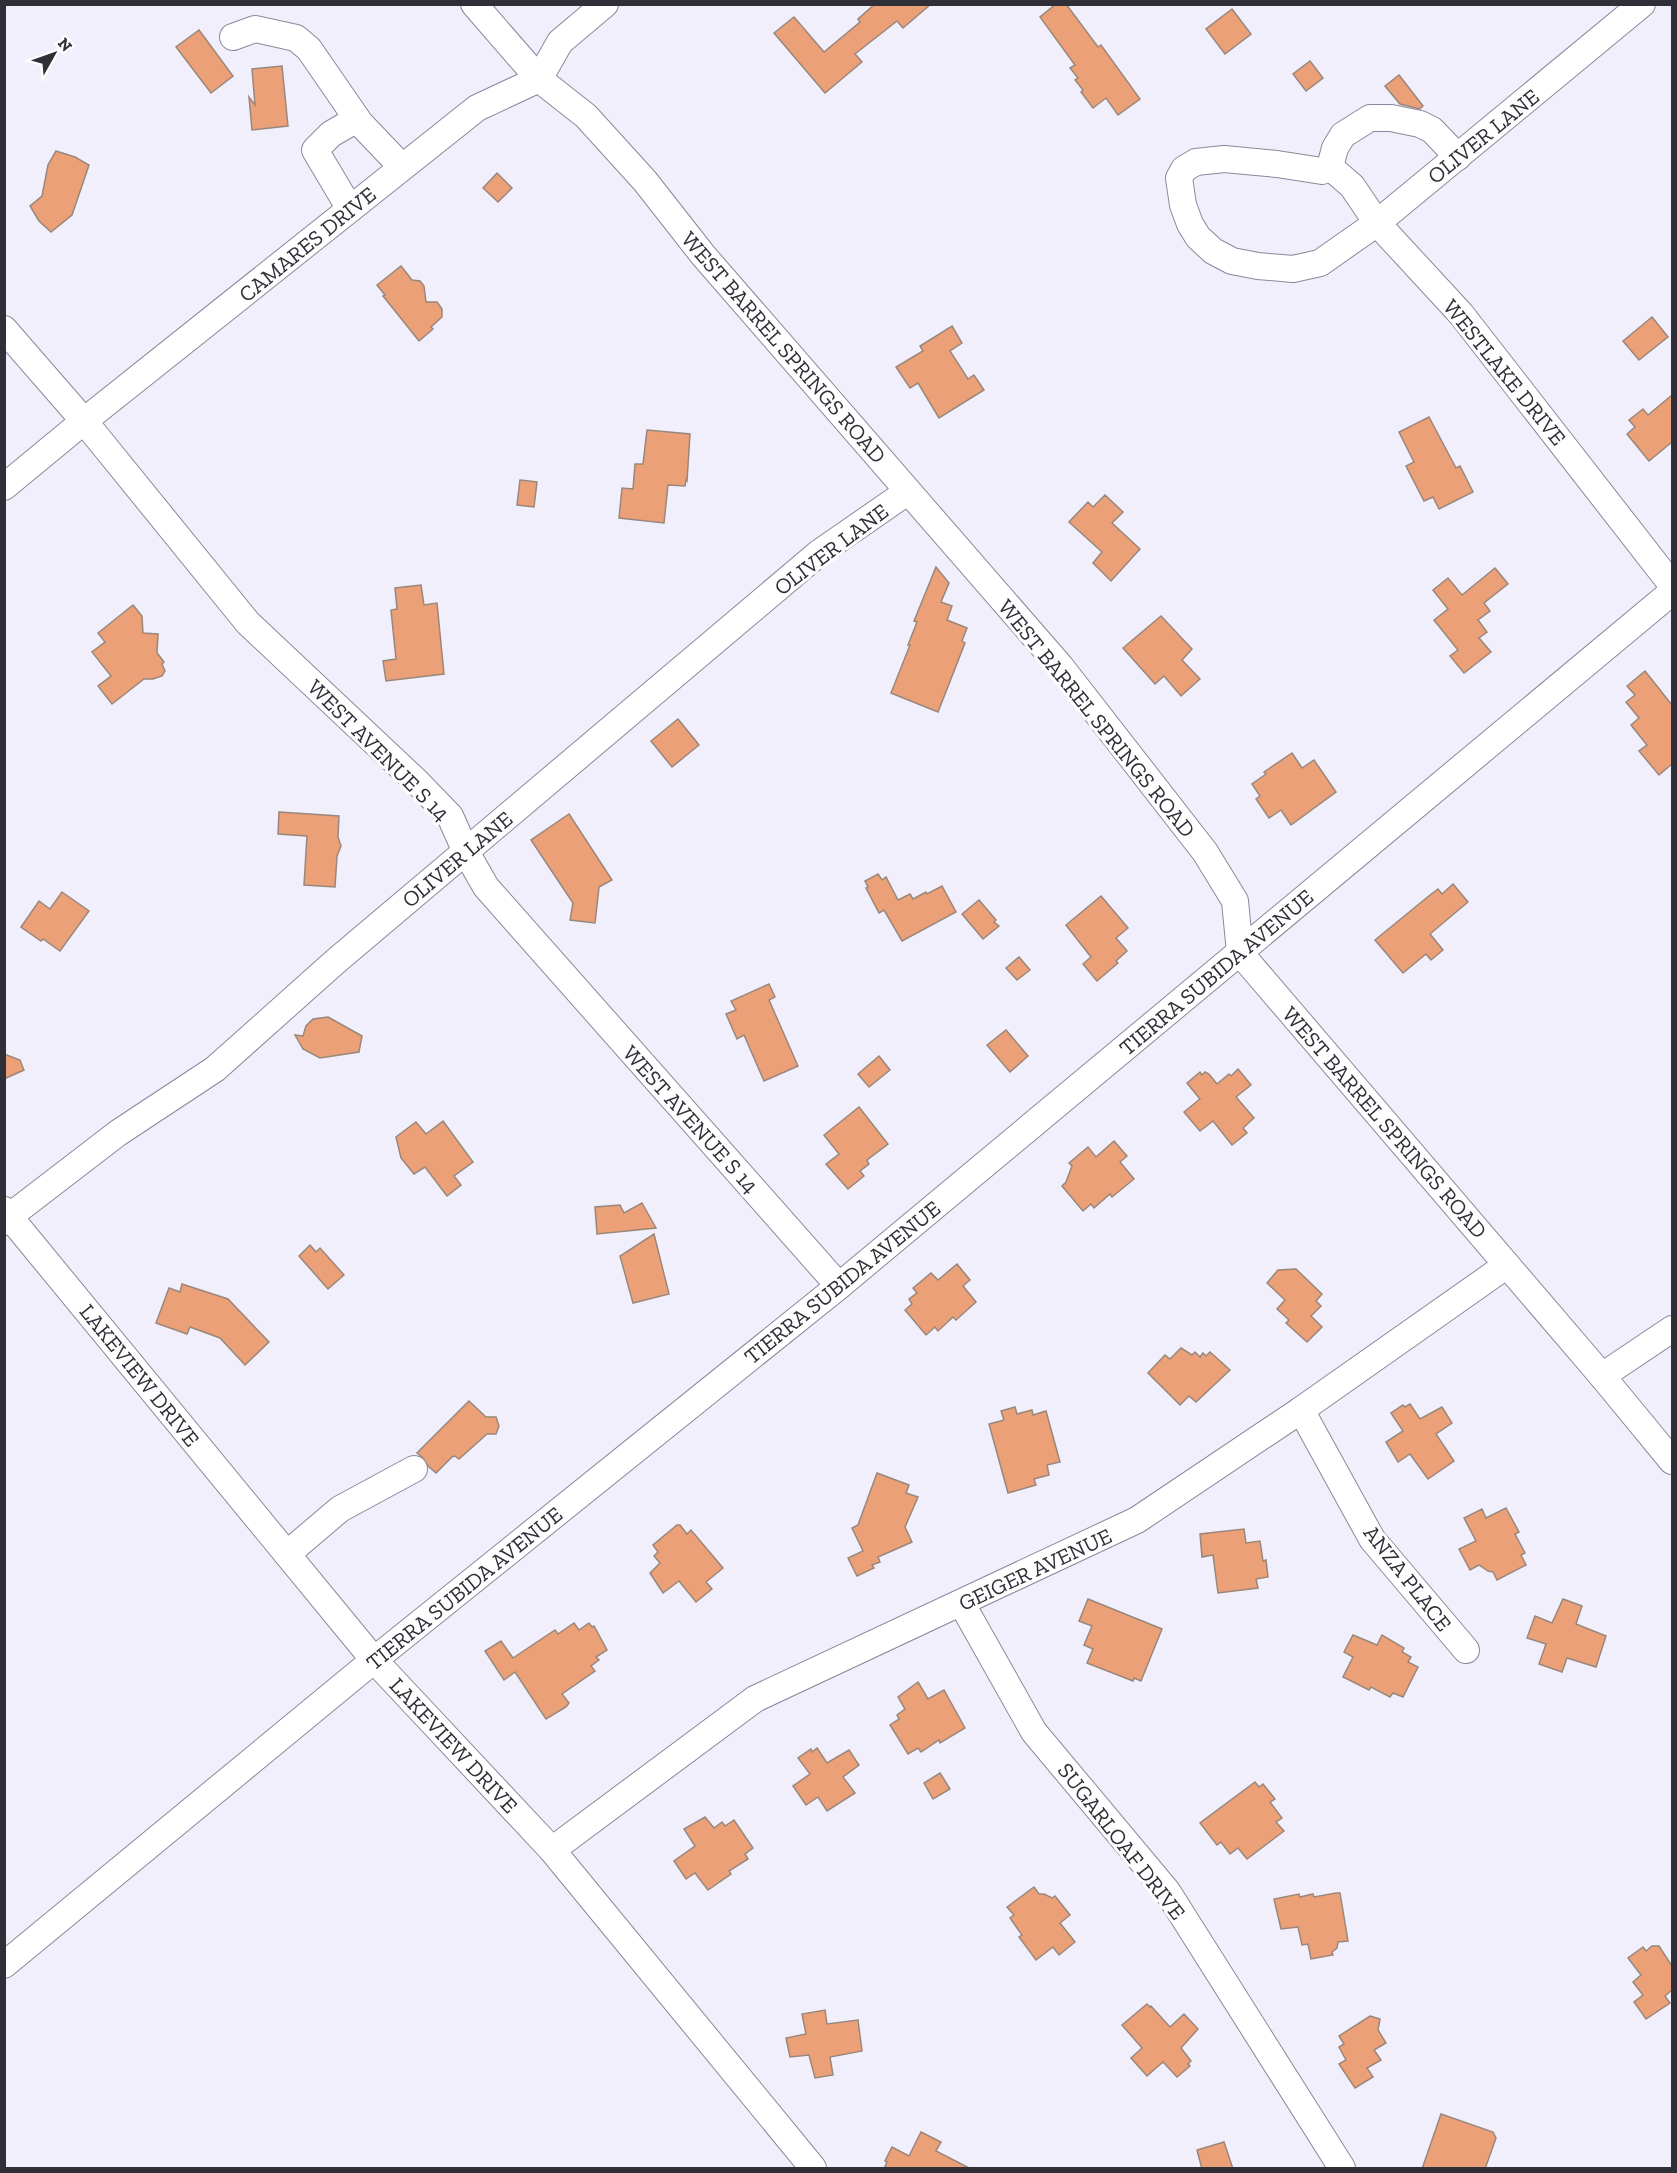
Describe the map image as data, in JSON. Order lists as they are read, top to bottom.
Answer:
{
  "streets": {
    "street": [
      "OLIVER LANE",
      "CAMARES DRIVE",
      "WEST BARREL SPRINGS ROAD",
      "WESTLAKE DRIVE",
      "WEST AVENUE S 14",
      "TIERRA SUBIDA AVENUE",
      "LAKEVIEW DRIVE",
      "GEIGER AVENUE",
      "ANZA PLACE",
      "SUGARLOAF DRIVE"
    ]
  },
  "crossings": [
    ["OLIVER LANE", "WEST BARREL SPRINGS ROAD"],
    ["OLIVER LANE", "WESTLAKE DRIVE"],
    ["OLIVER LANE", "WEST AVENUE S 14"],
    ["OLIVER LANE", "LAKEVIEW DRIVE"],
    ["CAMARES DRIVE", "WEST BARREL SPRINGS ROAD"],
    ["CAMARES DRIVE", "WEST AVENUE S 14"],
    ["WEST BARREL SPRINGS ROAD", "TIERRA SUBIDA AVENUE"],
    ["WEST BARREL SPRINGS ROAD", "GEIGER AVENUE"],
    ["WEST AVENUE S 14", "TIERRA SUBIDA AVENUE"],
    ["TIERRA SUBIDA AVENUE", "LAKEVIEW DRIVE"],
    ["LAKEVIEW DRIVE", "GEIGER AVENUE"],
    ["GEIGER AVENUE", "ANZA PLACE"],
    ["GEIGER AVENUE", "SUGARLOAF DRIVE"]
  ],
  "north": "top right"
}
